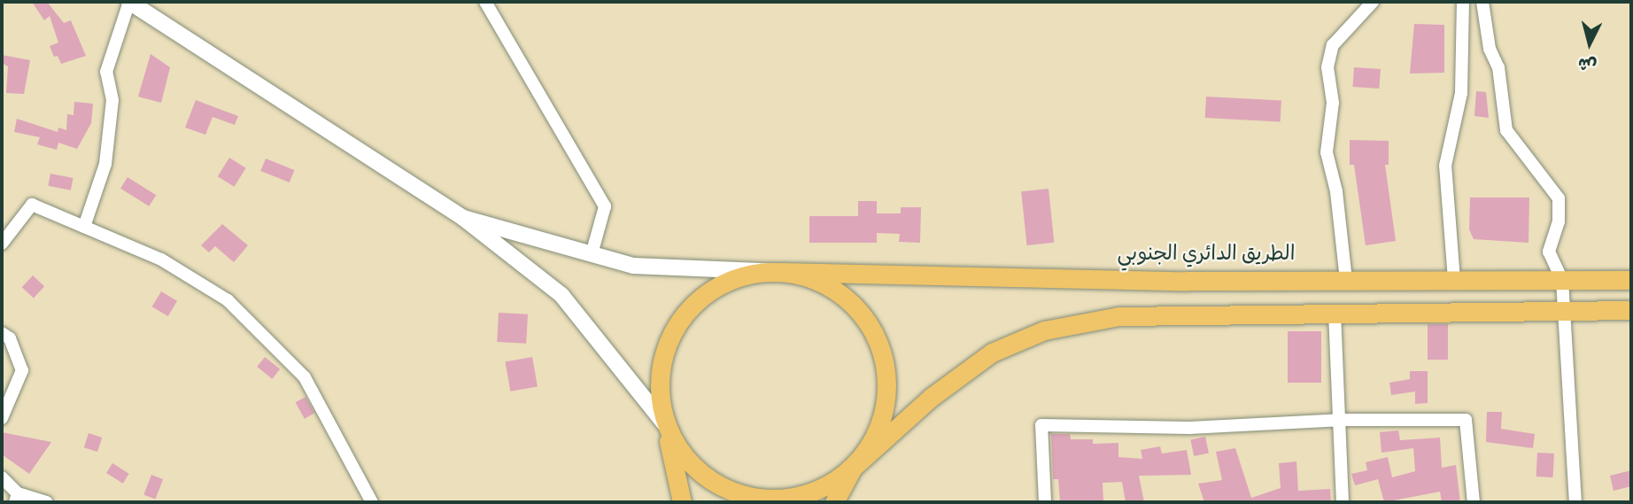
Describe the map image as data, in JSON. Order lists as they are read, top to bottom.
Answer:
{
  "streets": {
    "main road": ["الطريق الدائري الجنوبي"]
  },
  "north": "bottom"
}
